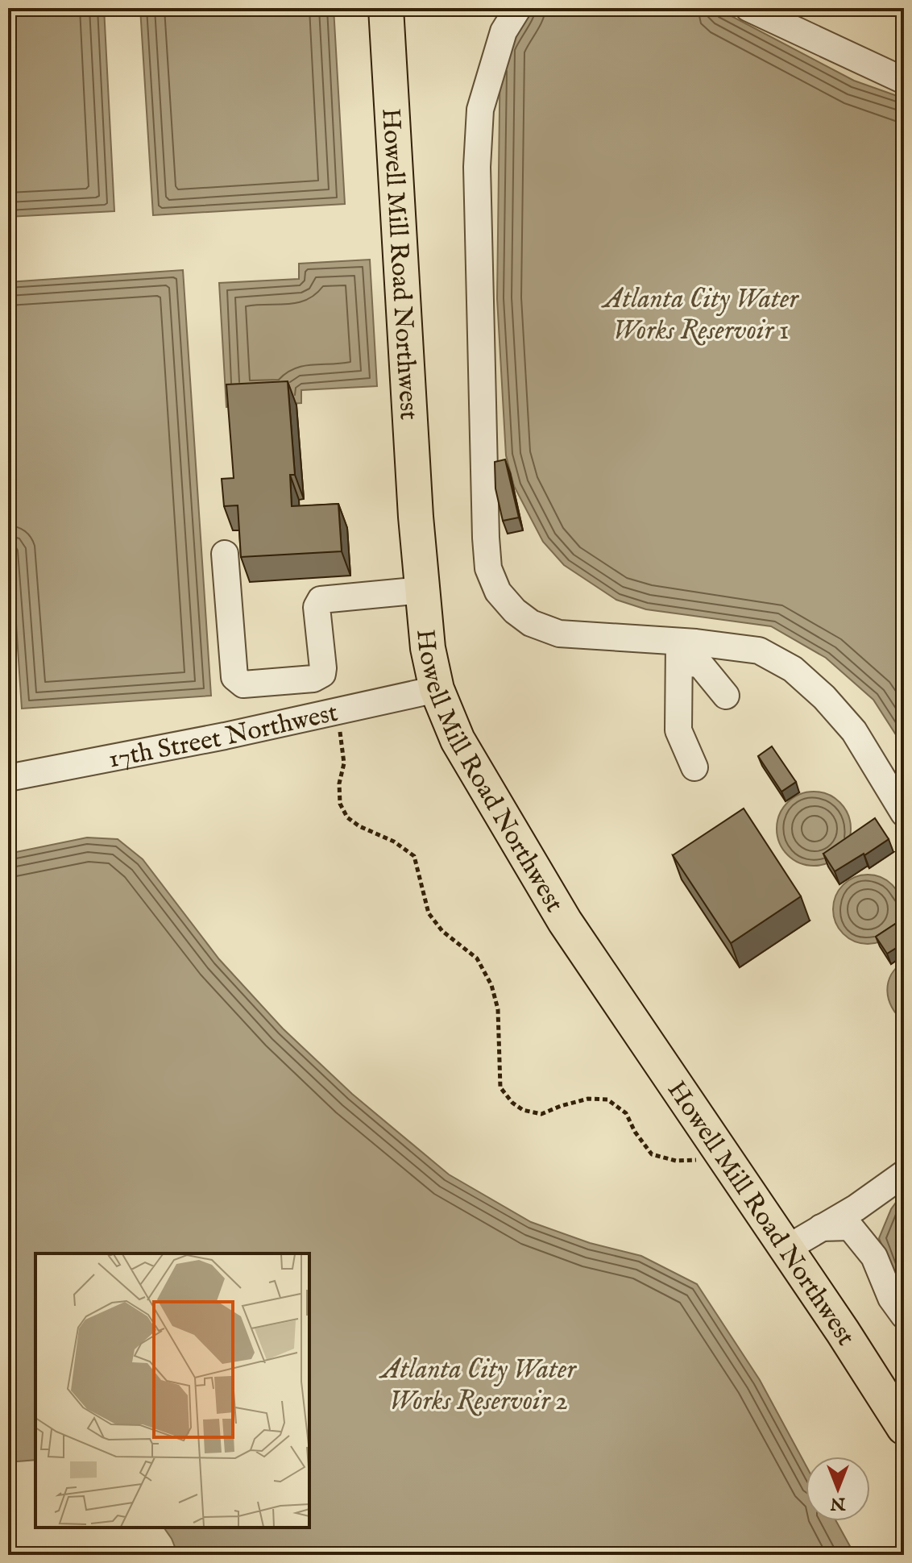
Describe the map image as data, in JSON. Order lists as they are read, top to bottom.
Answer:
{
  "streets": {
    "main road": ["Howell Mill Road Northwest"],
    "street": ["17th Street Northwest"]
  },
  "crossings": [
    ["Howell Mill Road Northwest", "17th Street Northwest"]
  ],
  "water": ["Atlanta City Water Works Reservoir 1", "Atlanta City Water Works Reservoir 2"],
  "north": "bottom"
}
